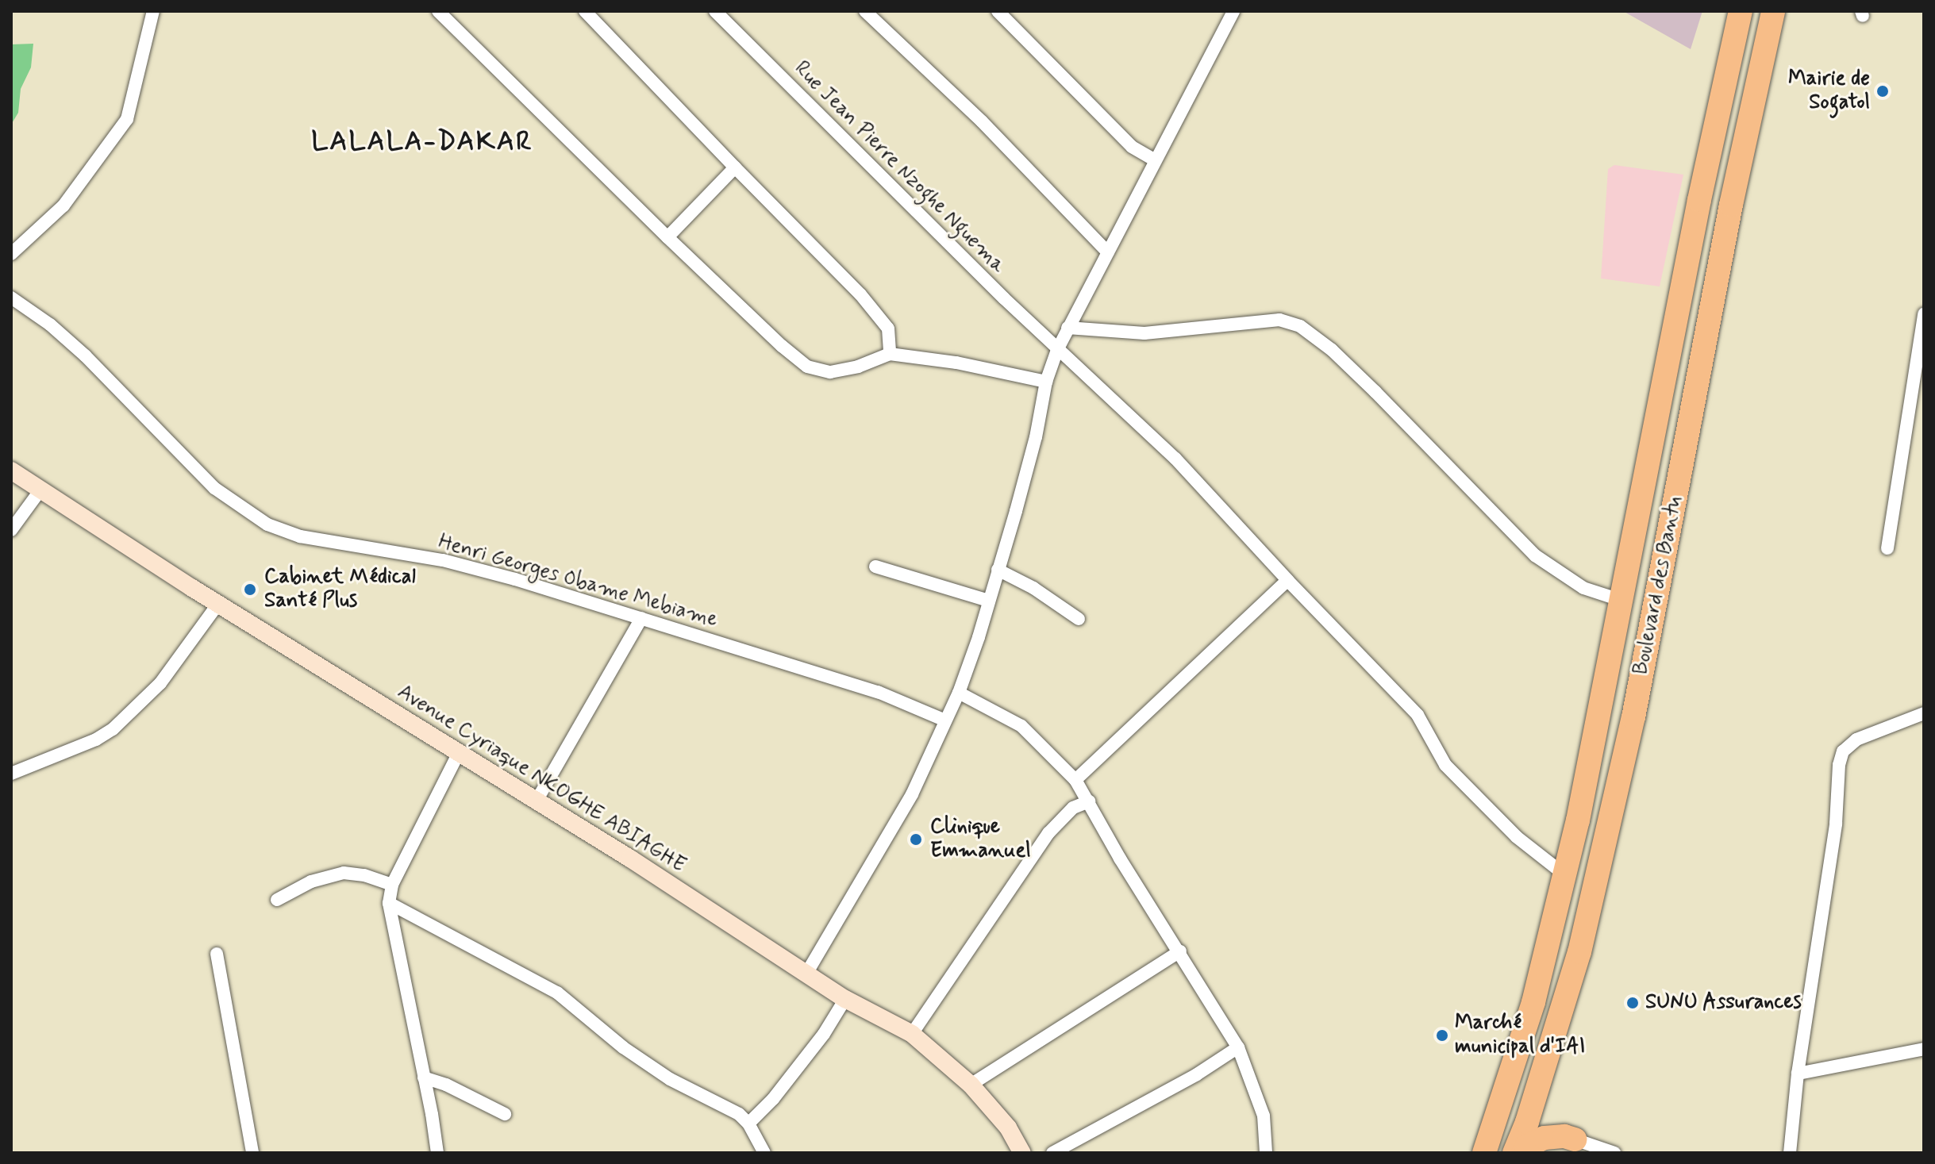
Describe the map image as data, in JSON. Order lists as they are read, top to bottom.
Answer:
{
  "streets": {
    "highway": ["Boulevard des Bantu"],
    "street": ["Rue Jean Pierre Nzoghe Nguema", "Henri Georges Obame Mebiame", "Avenue Cyriaque NKOGHE ABIAGHE"]
  },
  "crossings": [
    ["Rue Jean Pierre Nzoghe Nguema", "Boulevard des Bantu"]
  ],
  "districts": ["LALALA-DAKAR"],
  "places": [
    "Mairie de Sogatol",
    "Cabinet Médical Santé Plus",
    "Clinique Emmanuel",
    "SUNU Assurances",
    "Marché municipal d'IAI"
  ]
}
